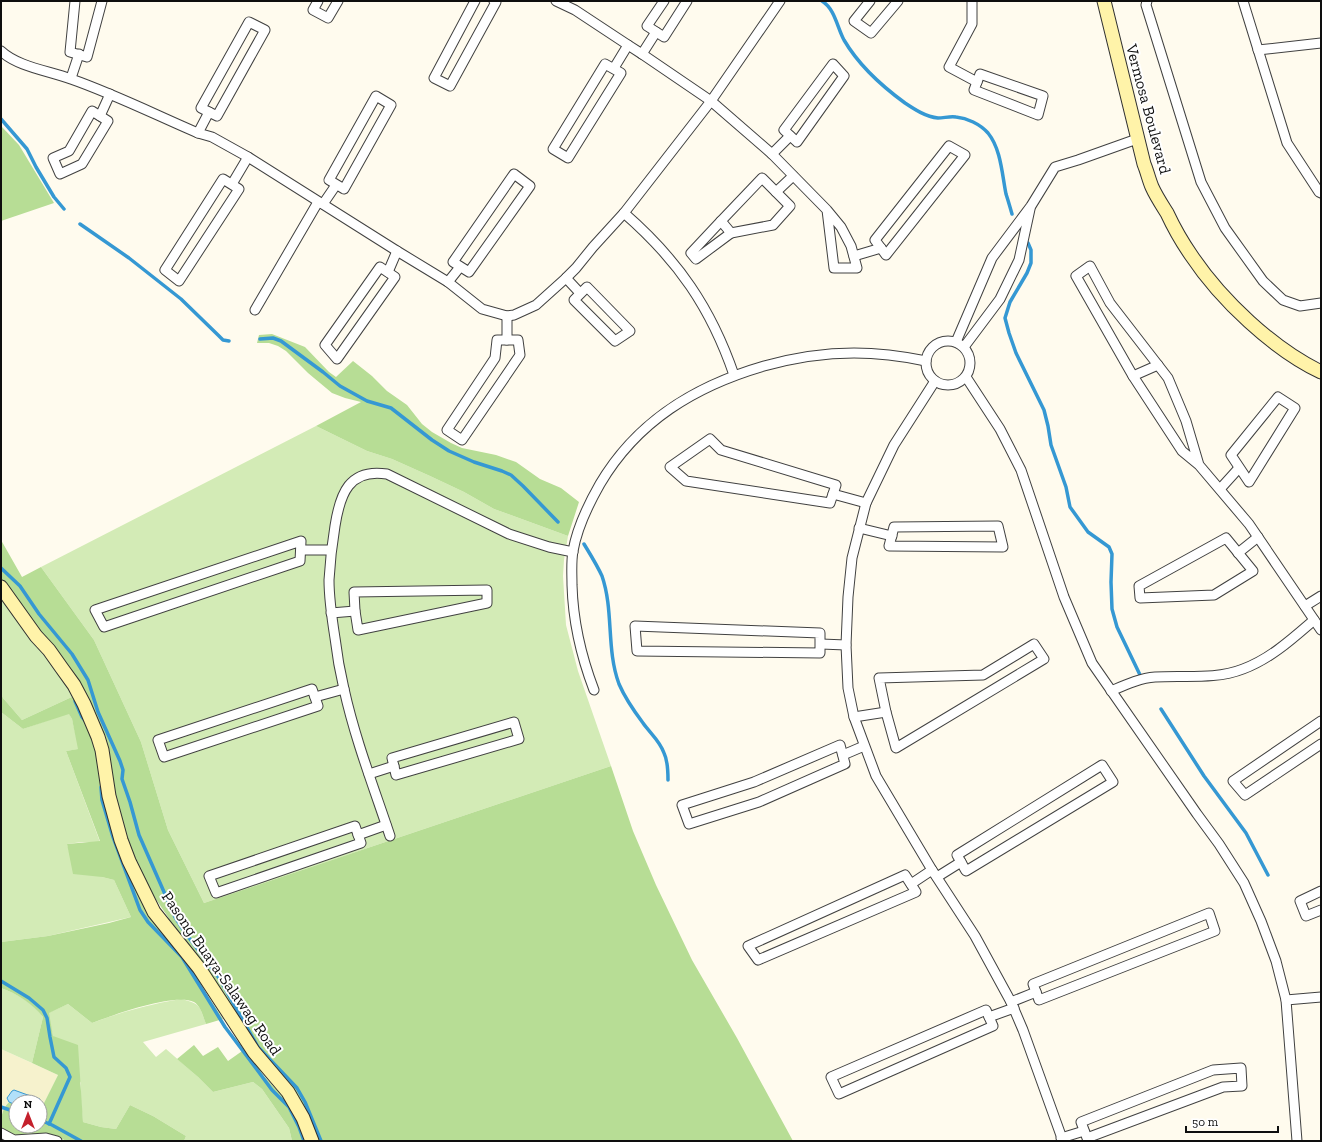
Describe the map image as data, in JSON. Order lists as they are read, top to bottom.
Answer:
{
  "streets": {
    "street": ["Vermosa Boulevard", "Pasong Buaya-Salawag Road"]
  },
  "scale_bar": "50 m",
  "north": "top"
}
